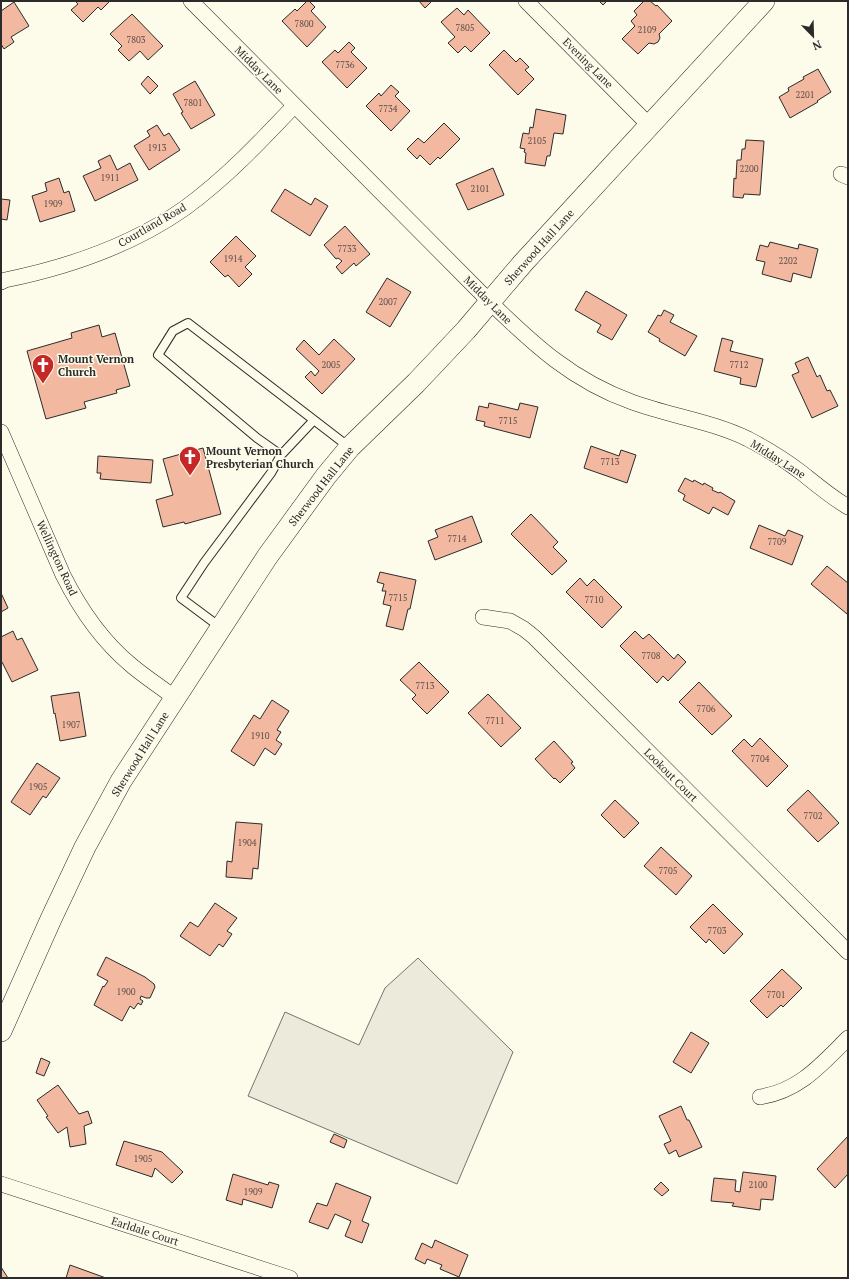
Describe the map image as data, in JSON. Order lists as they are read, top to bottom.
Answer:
{
  "streets": {
    "main road": ["Sherwood Hall Lane"],
    "street": [
      "Evening Lane",
      "Midday Lane",
      "Courtland Road",
      "Wellington Road",
      "Lookout Court",
      "Earldale Court"
    ]
  },
  "crossings": [
    ["Evening Lane", "Sherwood Hall Lane"],
    ["Midday Lane", "Courtland Road"],
    ["Midday Lane", "Sherwood Hall Lane"],
    ["Sherwood Hall Lane", "Wellington Road"]
  ],
  "places": {
    "church": ["Mount Vernon Church", "Mount Vernon Presbyterian Church"]
  },
  "house_numbers": [
    "7800",
    "7805",
    "2109",
    "7803",
    "7736",
    "2201",
    "7801",
    "7734",
    "2105",
    "1913",
    "2200",
    "1911",
    "2101",
    "1909",
    "7733",
    "1914",
    "2202",
    "2007",
    "2005",
    "7712",
    "7715",
    "7713",
    "7714",
    "7709",
    "7715",
    "7710",
    "7708",
    "7713",
    "7706",
    "7711",
    "1907",
    "1910",
    "7704",
    "1905",
    "7702",
    "1904",
    "7705",
    "7703",
    "1900",
    "7701",
    "1905",
    "2100",
    "1909"
  ],
  "north": "bottom right"
}
